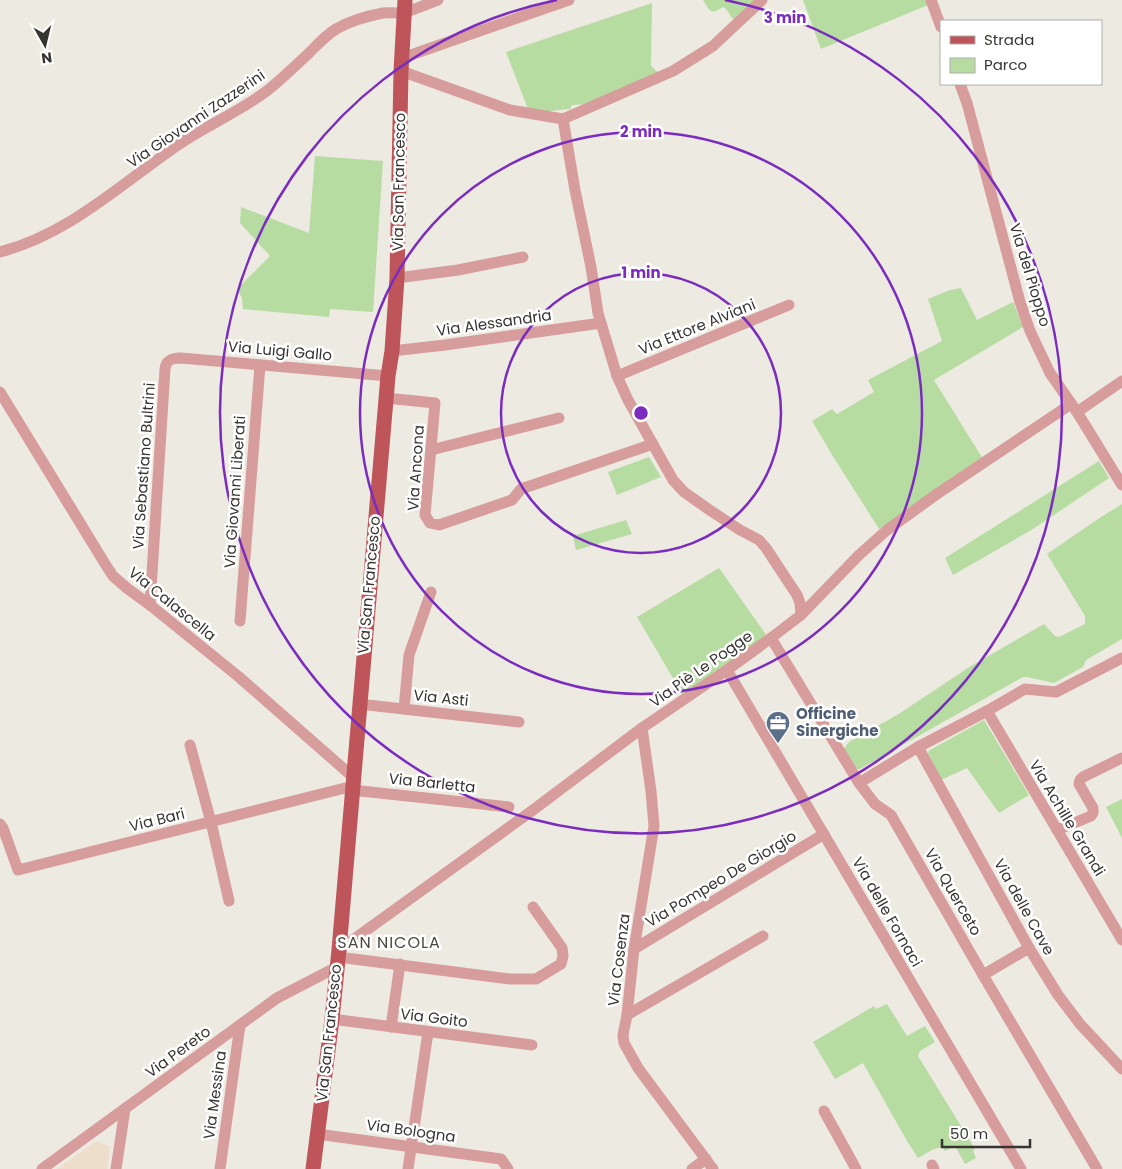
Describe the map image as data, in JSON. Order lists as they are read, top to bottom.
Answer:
{
  "streets": {
    "main road": ["Via San Francesco"],
    "street": [
      "Via Giovanni Zazzerini",
      "Via del Pioppo",
      "Via Alessandria",
      "Via Ettore Alviani",
      "Via Luigi Gallo",
      "Via Sebastiano Bultrini",
      "Via Ancona",
      "Via Giovanni Liberati",
      "Via Calascella",
      "Via Piè Le Pogge",
      "Via Asti",
      "Via Barletta",
      "Via Achille Grandi",
      "Via Bari",
      "Via Pompeo De Giorgio",
      "Via Querceto",
      "Via delle Cave",
      "Via delle Fornaci",
      "Via Cosenza",
      "Via Goito",
      "Via Pereto",
      "Via Messina",
      "Via Bologna"
    ]
  },
  "crossings": [
    ["Via Giovanni Zazzerini", "Via San Francesco"],
    ["Via San Francesco", "Via Alessandria"],
    ["Via San Francesco", "Via Luigi Gallo"],
    ["Via San Francesco", "Via Ancona"],
    ["Via San Francesco", "Via Calascella"],
    ["Via San Francesco", "Via Piè Le Pogge"],
    ["Via San Francesco", "Via Asti"],
    ["Via San Francesco", "Via Barletta"],
    ["Via San Francesco", "Via Bari"],
    ["Via San Francesco", "Via Goito"],
    ["Via San Francesco", "Via Pereto"],
    ["Via San Francesco", "Via Bologna"],
    ["Via del Pioppo", "Via Piè Le Pogge"],
    ["Via Luigi Gallo", "Via Sebastiano Bultrini"],
    ["Via Luigi Gallo", "Via Giovanni Liberati"],
    ["Via Sebastiano Bultrini", "Via Calascella"],
    ["Via Calascella", "Via Barletta"],
    ["Via Calascella", "Via Bari"],
    ["Via Piè Le Pogge", "Via Querceto"],
    ["Via Piè Le Pogge", "Via delle Fornaci"],
    ["Via Piè Le Pogge", "Via Cosenza"],
    ["Via Piè Le Pogge", "Via Pereto"],
    ["Via Barletta", "Via Bari"],
    ["Via Pompeo De Giorgio", "Via delle Fornaci"],
    ["Via Pompeo De Giorgio", "Via Cosenza"],
    ["Via Pereto", "Via Messina"]
  ],
  "districts": ["SAN NICOLA"],
  "places": {
    "office": ["Officine Sinergiche"]
  },
  "legend": ["Strada", "Parco"],
  "scale_bar": "50 m",
  "north": "bottom",
  "rings": ["3 min", "2 min", "1 min"]
}
